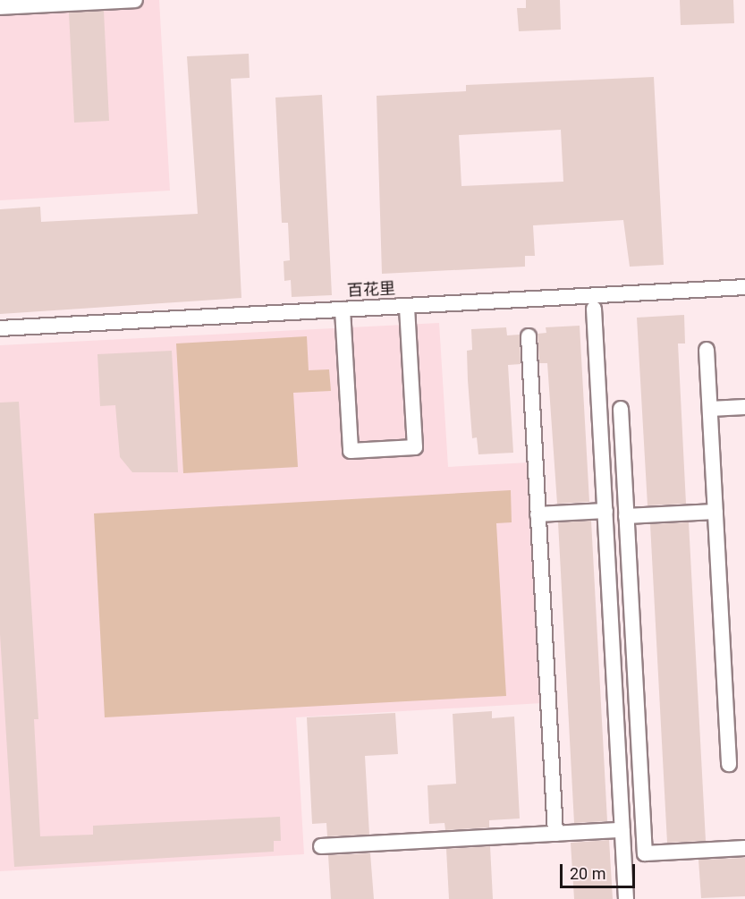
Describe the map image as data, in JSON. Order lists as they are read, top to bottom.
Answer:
{
  "streets": {
    "lane": ["百花里"]
  },
  "scale_bar": "20 m"
}
